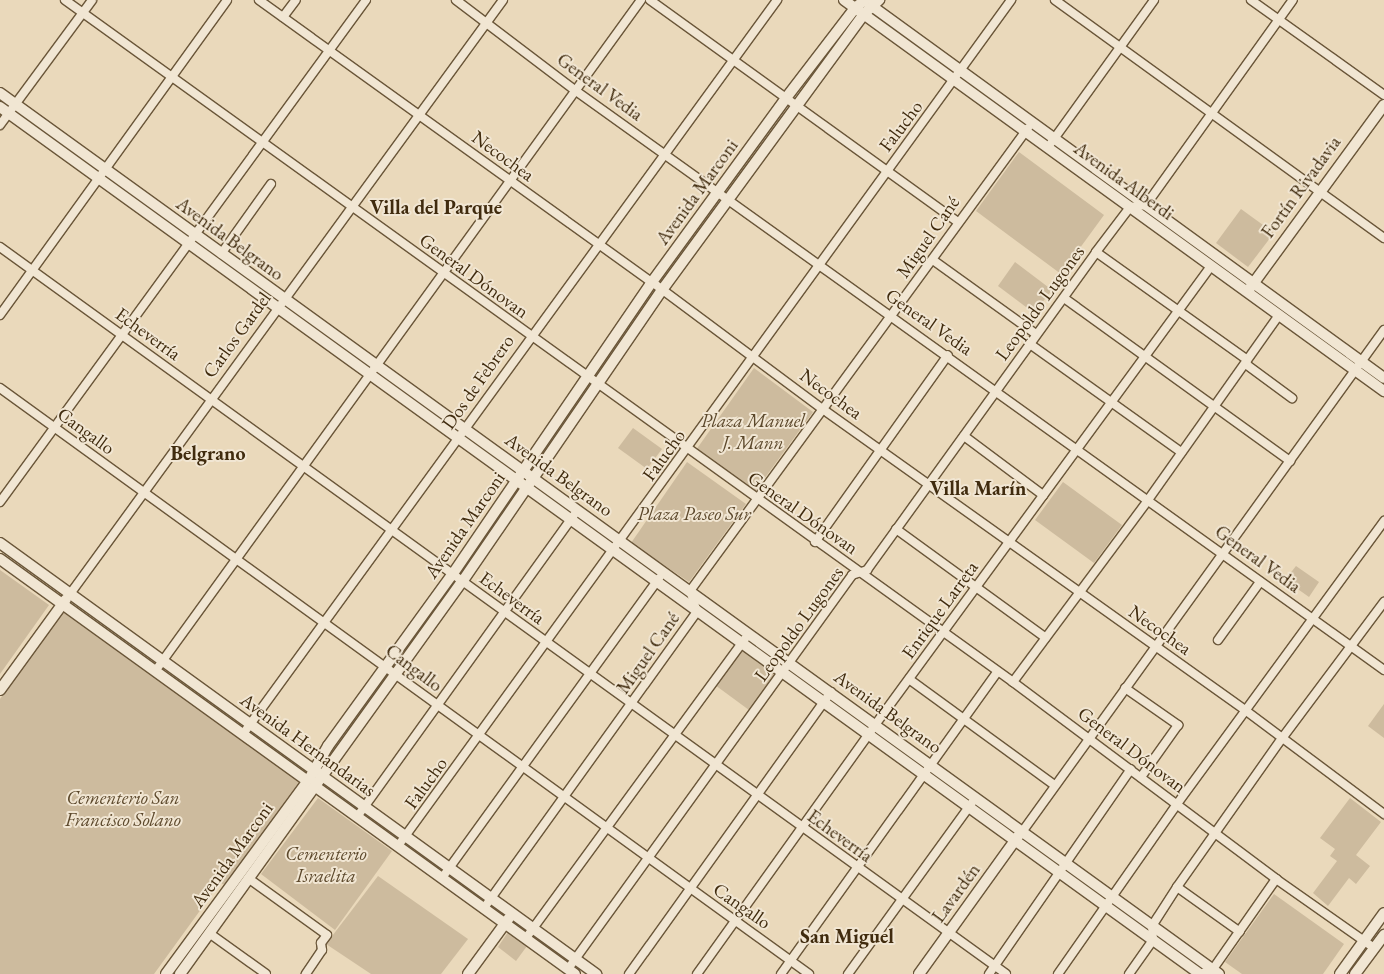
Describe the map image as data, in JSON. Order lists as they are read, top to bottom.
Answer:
{
  "streets": {
    "main road": [
      "Avenida Alberdi",
      "Fortín Rivadavia",
      "Avenida Marconi",
      "Avenida Belgrano",
      "Carlos Gardel",
      "Avenida Hernandarias",
      "Lavardén"
    ],
    "street": [
      "General Vedia",
      "Falucho",
      "Necochea",
      "Miguel Cané",
      "General Dónovan",
      "Leopoldo Lugones",
      "Echeverría",
      "Dos de Febrero",
      "Cangallo",
      "Enrique Larreta"
    ]
  },
  "crossings": [
    ["General Vedia", "Falucho"],
    ["General Vedia", "Avenida Marconi"],
    ["General Vedia", "Miguel Cané"],
    ["General Vedia", "Leopoldo Lugones"],
    ["General Vedia", "Carlos Gardel"],
    ["General Vedia", "Dos de Febrero"],
    ["General Vedia", "Enrique Larreta"],
    ["Falucho", "Necochea"],
    ["Falucho", "Avenida Alberdi"],
    ["Falucho", "Avenida Belgrano"],
    ["Falucho", "General Dónovan"],
    ["Falucho", "Echeverría"],
    ["Falucho", "Cangallo"],
    ["Falucho", "Avenida Hernandarias"],
    ["Necochea", "Avenida Marconi"],
    ["Necochea", "Miguel Cané"],
    ["Necochea", "Leopoldo Lugones"],
    ["Necochea", "Carlos Gardel"],
    ["Necochea", "Dos de Febrero"],
    ["Necochea", "Enrique Larreta"],
    ["Avenida Alberdi", "Fortín Rivadavia"],
    ["Avenida Alberdi", "Avenida Marconi"],
    ["Avenida Alberdi", "Miguel Cané"],
    ["Avenida Alberdi", "Leopoldo Lugones"],
    ["Avenida Alberdi", "Enrique Larreta"],
    ["Avenida Marconi", "Avenida Belgrano"],
    ["Avenida Marconi", "General Dónovan"],
    ["Avenida Marconi", "Echeverría"],
    ["Avenida Marconi", "Cangallo"],
    ["Avenida Marconi", "Avenida Hernandarias"],
    ["Miguel Cané", "Avenida Belgrano"],
    ["Miguel Cané", "General Dónovan"],
    ["Miguel Cané", "Echeverría"],
    ["Miguel Cané", "Cangallo"],
    ["Miguel Cané", "Avenida Hernandarias"],
    ["Avenida Belgrano", "Leopoldo Lugones"],
    ["Avenida Belgrano", "Carlos Gardel"],
    ["Avenida Belgrano", "Dos de Febrero"],
    ["Avenida Belgrano", "Enrique Larreta"],
    ["Avenida Belgrano", "Lavardén"],
    ["General Dónovan", "Leopoldo Lugones"],
    ["General Dónovan", "Carlos Gardel"],
    ["General Dónovan", "Dos de Febrero"],
    ["General Dónovan", "Enrique Larreta"],
    ["Leopoldo Lugones", "Echeverría"],
    ["Leopoldo Lugones", "Cangallo"],
    ["Leopoldo Lugones", "Avenida Hernandarias"],
    ["Echeverría", "Carlos Gardel"],
    ["Echeverría", "Dos de Febrero"],
    ["Echeverría", "Enrique Larreta"],
    ["Echeverría", "Lavardén"],
    ["Carlos Gardel", "Cangallo"],
    ["Carlos Gardel", "Avenida Hernandarias"],
    ["Dos de Febrero", "Cangallo"],
    ["Dos de Febrero", "Avenida Hernandarias"],
    ["Cangallo", "Enrique Larreta"]
  ],
  "districts": [
    "Villa del Parque",
    "Belgrano",
    "Villa Marín",
    "San Miguel"
  ],
  "parks": [
    "Plaza Manuel J. Mann",
    "Plaza Paseo Sur",
    "Cementerio San Francisco Solano",
    "Cementerio Israelita"
  ]
}
